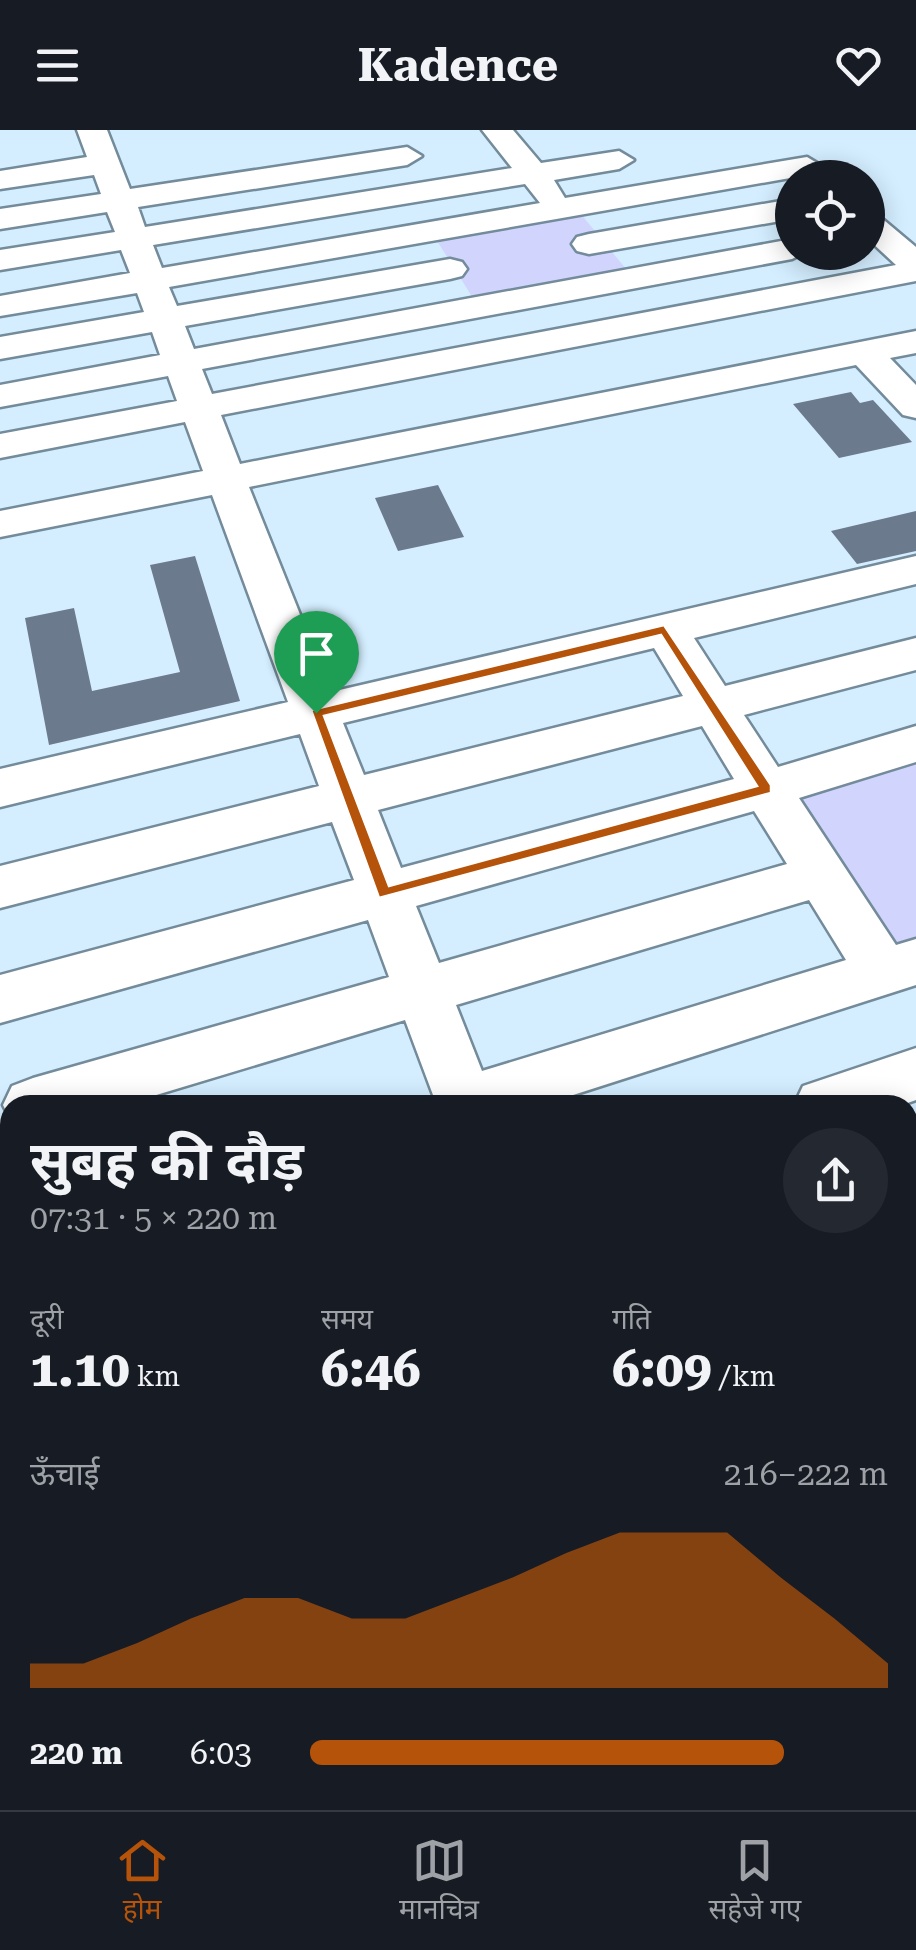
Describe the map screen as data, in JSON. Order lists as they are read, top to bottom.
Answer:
{
  "page": {
    "header": "Kadence",
    "heading": ["सुबह की दौड़", "07:31 · 5 × 220 m"],
    "stats": [
      ["दूरी", "1.10 km"],
      ["समय", "6:46"],
      ["गति", "6:09 /km"]
    ],
    "chart": ["ऊँचाई", "216–222 m"],
    "list": [
      {
        "name": "220 m",
        "note": "6:03"
      }
    ],
    "tabs": ["होम", "मानचित्र", "सहेजे गए"]
  }
}
